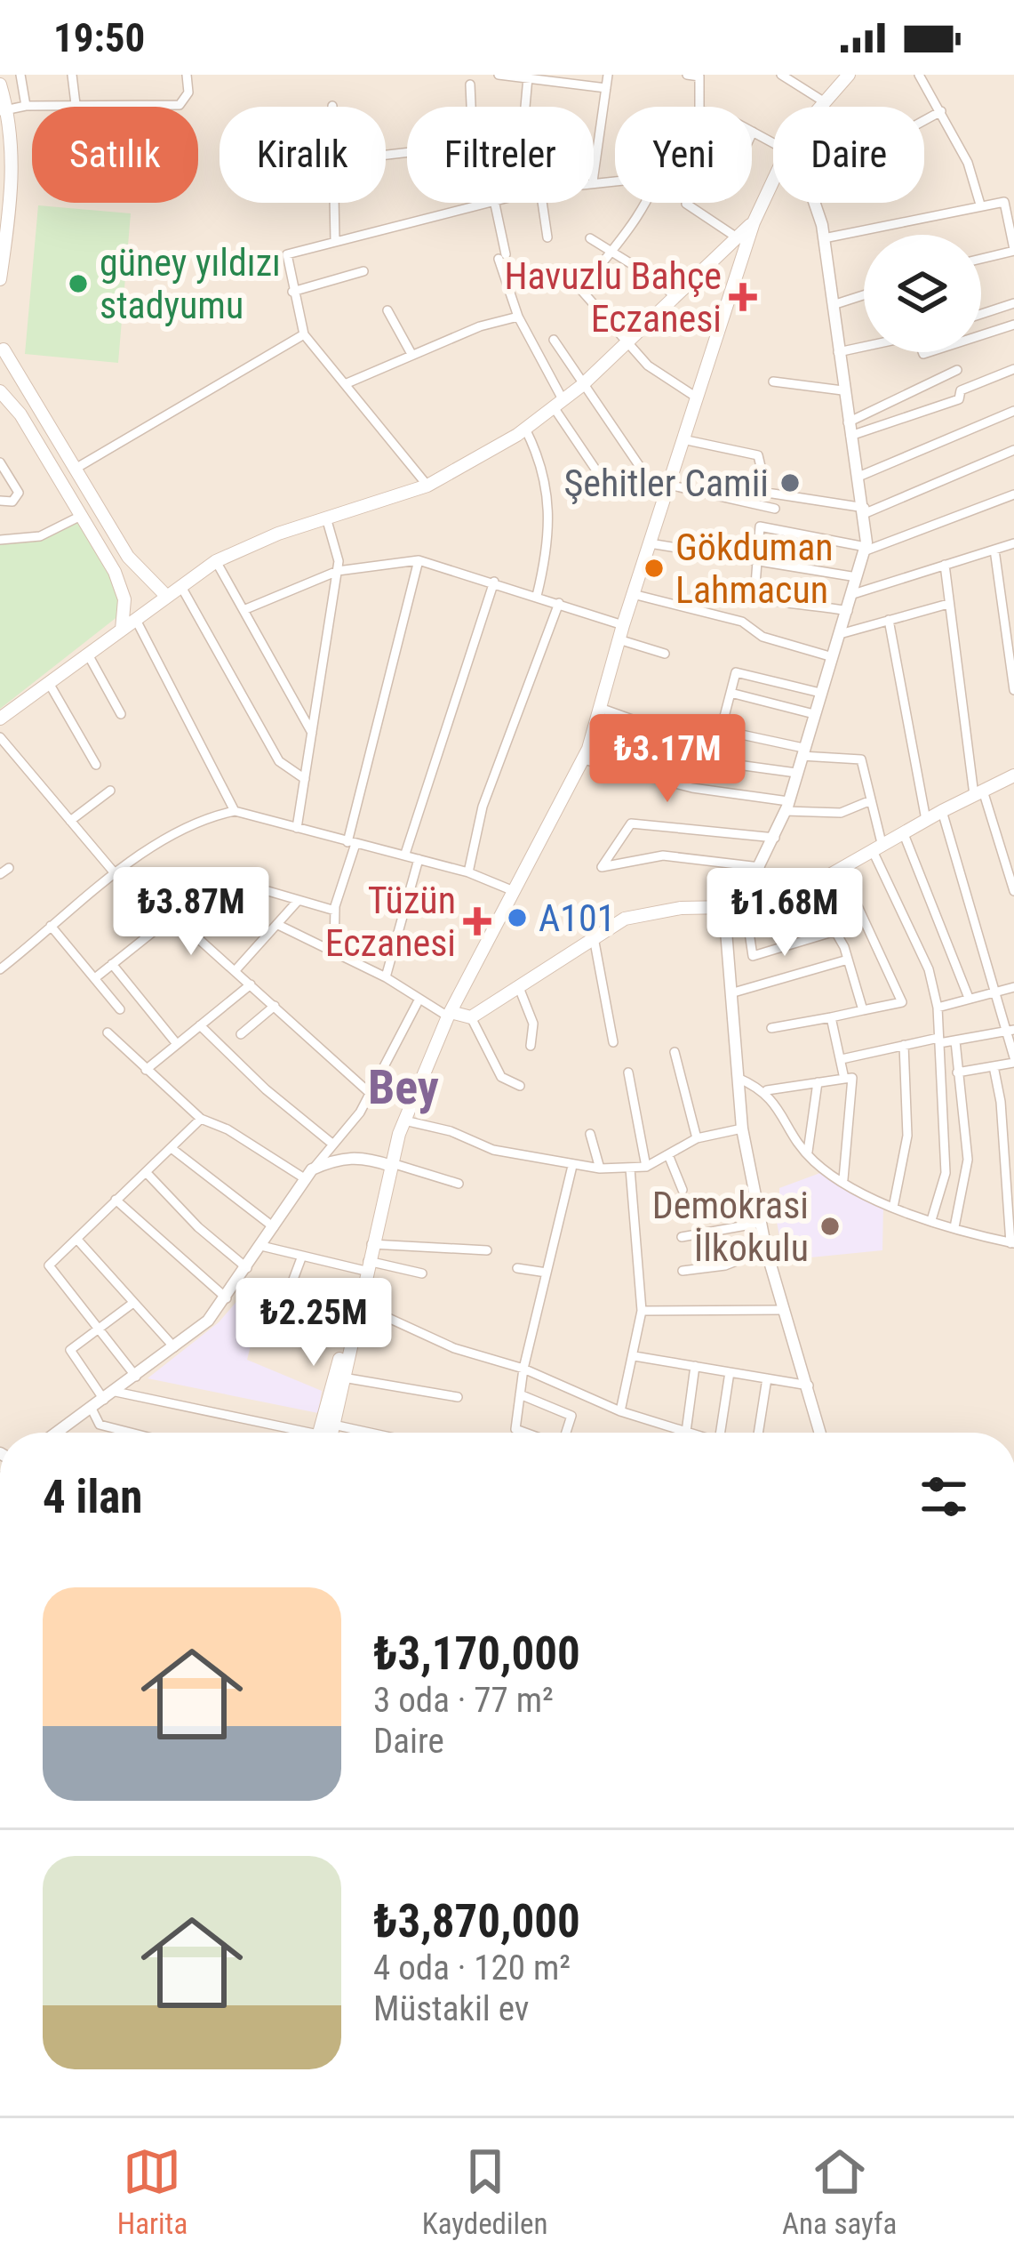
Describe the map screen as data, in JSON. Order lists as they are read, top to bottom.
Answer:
{
  "districts": ["Bey"],
  "places": {
    "other": [
      "güney yıldızı stadyumu",
      "Şehitler Camii",
      "Gökduman Lahmacun",
      "A101",
      "Demokrasi İlkokulu"
    ],
    "health": ["Havuzlu Bahçe Eczanesi", "Tüzün Eczanesi"]
  },
  "page": {
    "status": "19:50",
    "chip": [
      "Satılık",
      "Kiralık",
      "Filtreler",
      "Yeni",
      "Daire"
    ],
    "price": [
      "₺3.17M",
      "₺3.87M",
      "₺1.68M",
      "₺2.25M"
    ],
    "heading": "4 ilan",
    "list": [
      {
        "name": "₺3,170,000",
        "note": "3 oda · 77 m² · Daire"
      },
      {
        "name": "₺3,870,000",
        "note": "4 oda · 120 m² · Müstakil ev"
      }
    ],
    "tabs": ["Harita", "Kaydedilen", "Ana sayfa"]
  }
}
